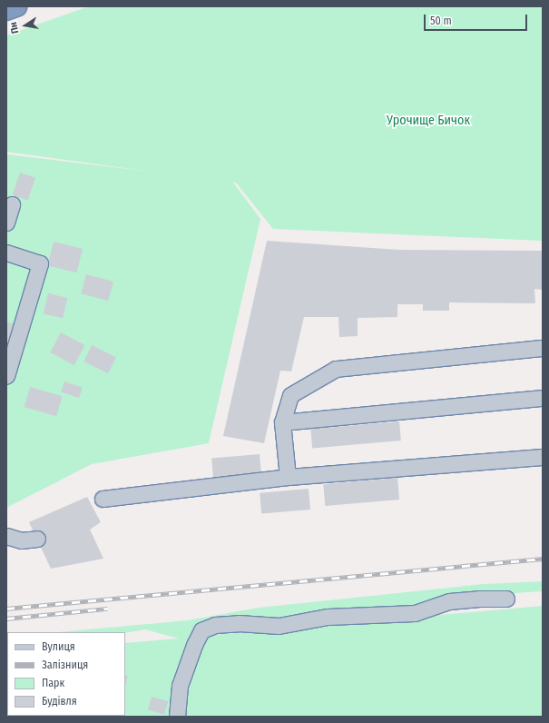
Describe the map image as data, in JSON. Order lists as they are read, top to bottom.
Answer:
{
  "parks": ["Урочище Бичок"],
  "legend": [
    "Вулиця",
    "Залізниця",
    "Парк",
    "Будівля"
  ],
  "scale_bar": "50 m",
  "north": "left"
}
